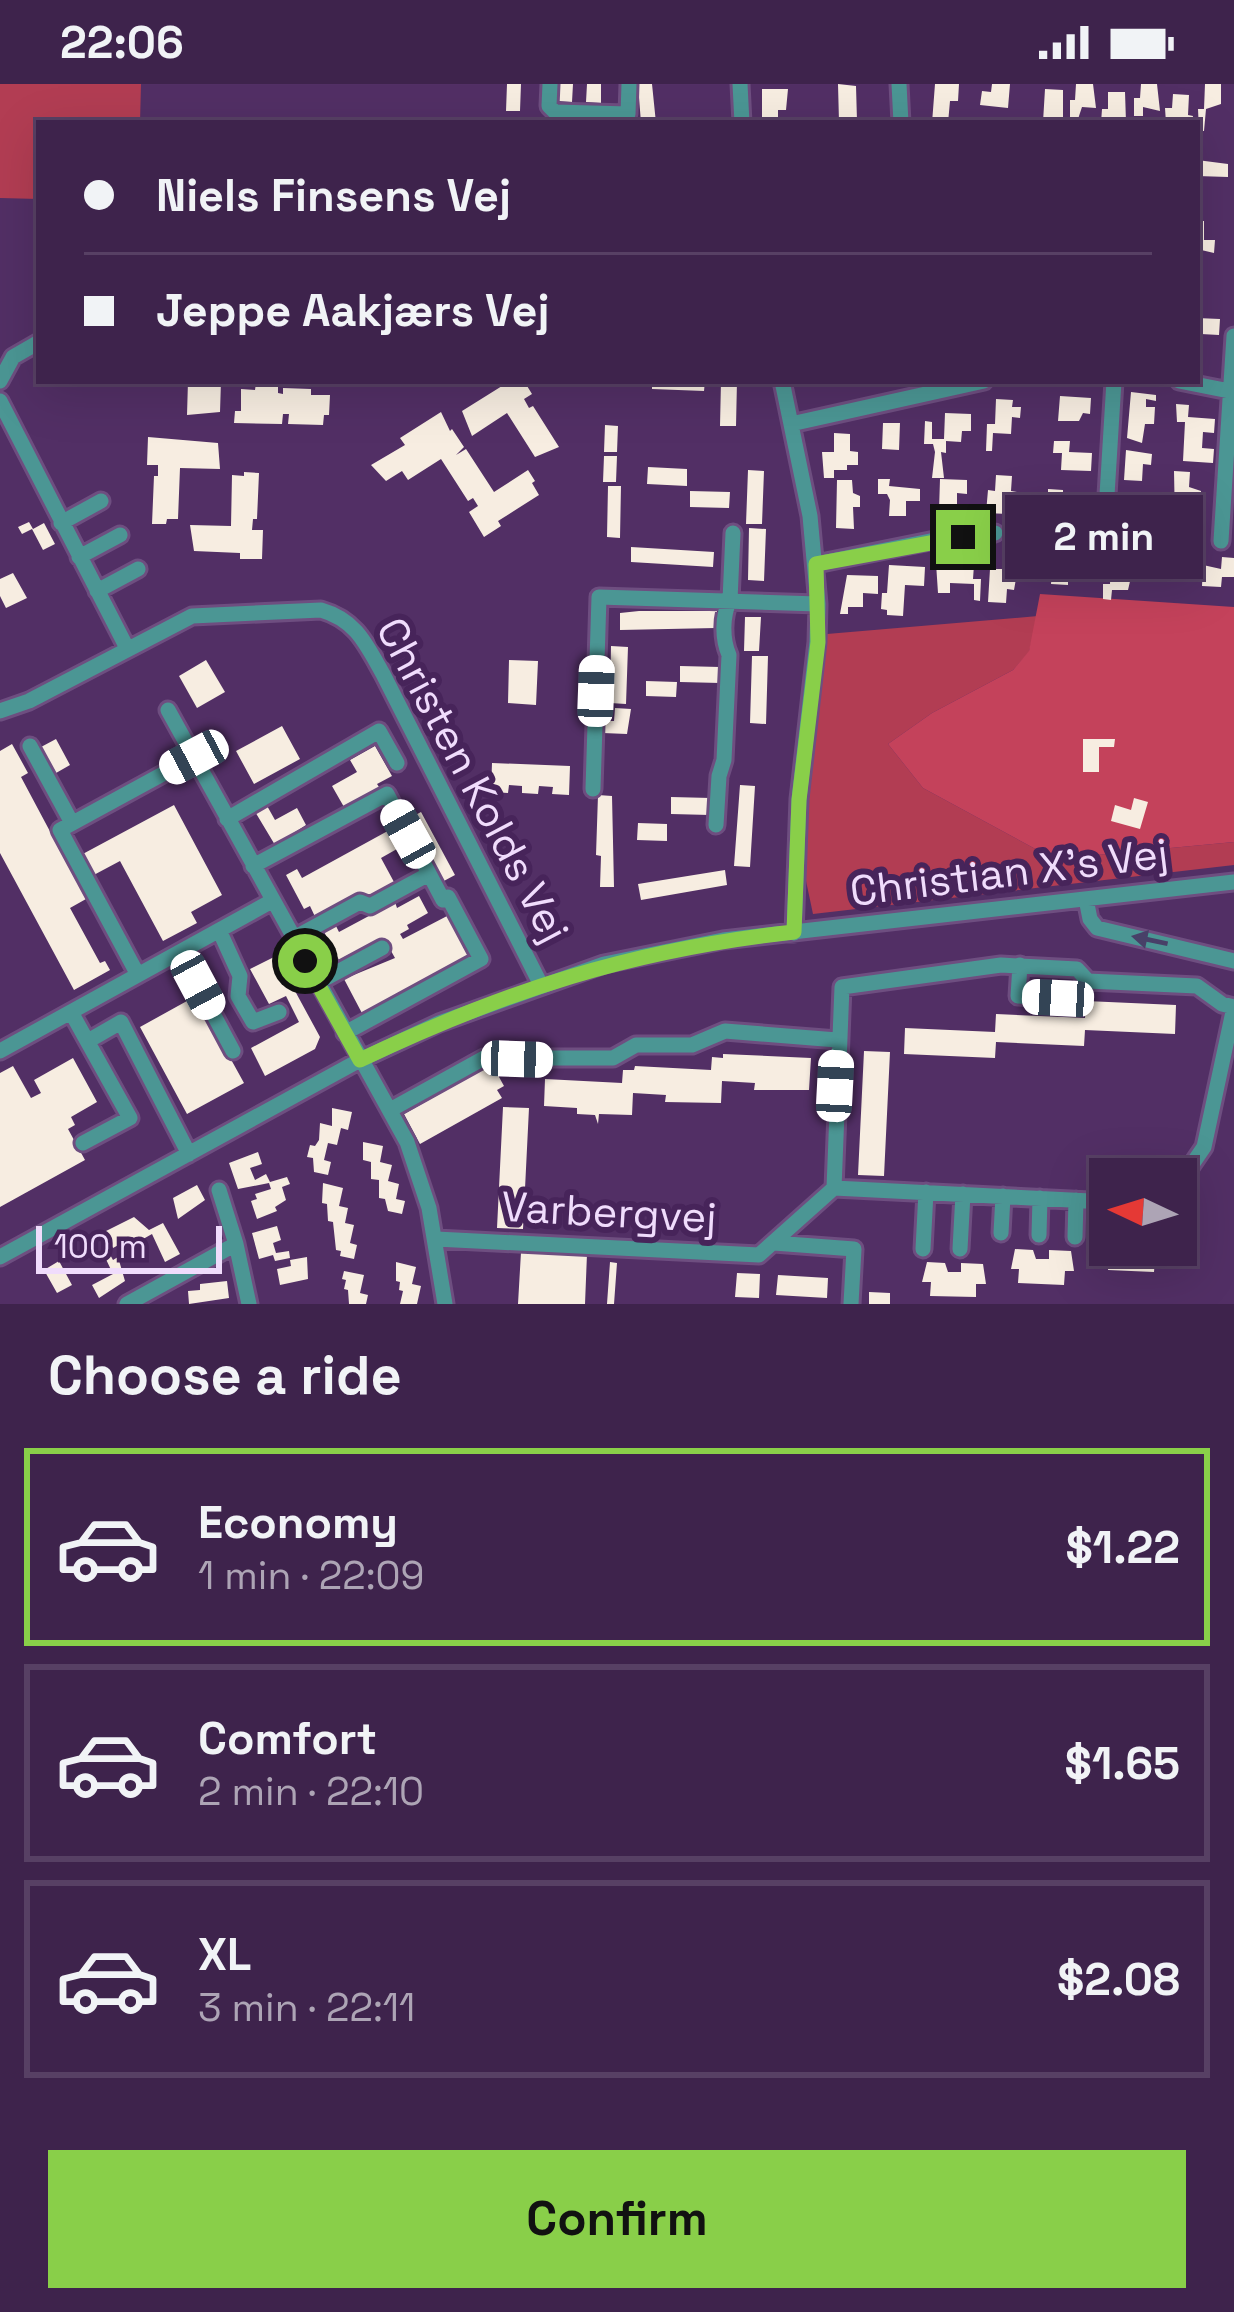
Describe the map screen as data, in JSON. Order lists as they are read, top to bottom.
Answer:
{
  "streets": {
    "street": ["Christen Kolds Vej", "Christian X's Vej", "Varbergvej"]
  },
  "crossings": [
    ["Christen Kolds Vej", "Christian X's Vej"]
  ],
  "scale_bar": "100 m",
  "north": "left",
  "page": {
    "status": "22:06",
    "banner": ["Niels Finsens Vej", "Jeppe Aakjærs Vej"],
    "bubble": "2 min",
    "scale": "100 m",
    "heading": "Choose a ride",
    "list": [
      {
        "name": "Economy",
        "note": "1 min · 22:09",
        "value": "$1.22"
      },
      {
        "name": "Comfort",
        "note": "2 min · 22:10",
        "value": "$1.65"
      },
      {
        "name": "XL",
        "note": "3 min · 22:11",
        "value": "$2.08"
      }
    ],
    "buttons": "Confirm"
  }
}
